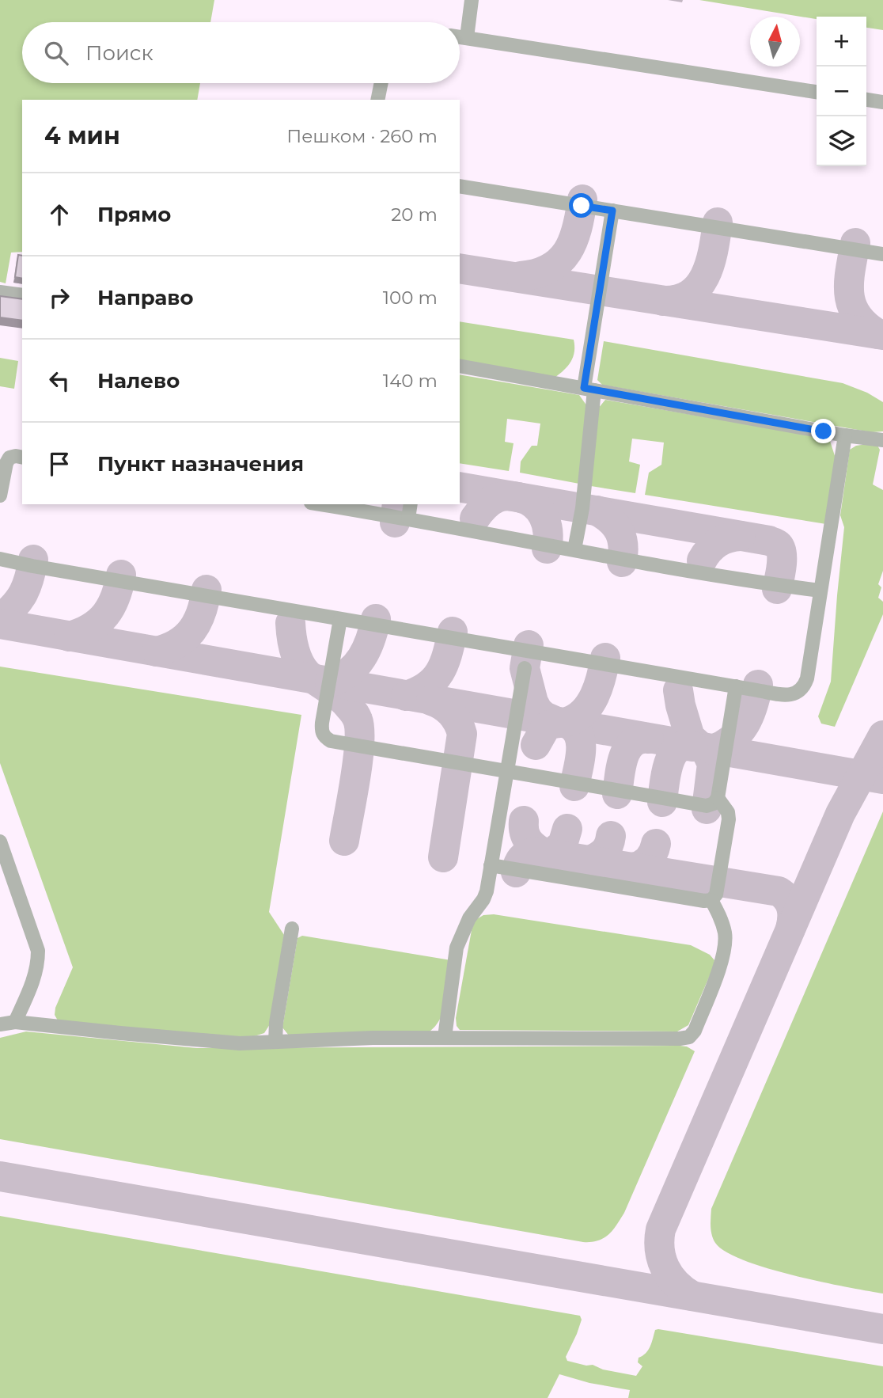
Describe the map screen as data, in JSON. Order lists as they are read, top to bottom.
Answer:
{
  "north": "top",
  "page": {
    "map_buttons": ["+", "−"],
    "search": "Поиск",
    "heading": ["4 мин", "Пешком · 260 m"],
    "list": [
      ["Прямо", "20 m"],
      ["Направо", "100 m"],
      ["Налево", "140 m"],
      "Пункт назначения"
    ]
  }
}
